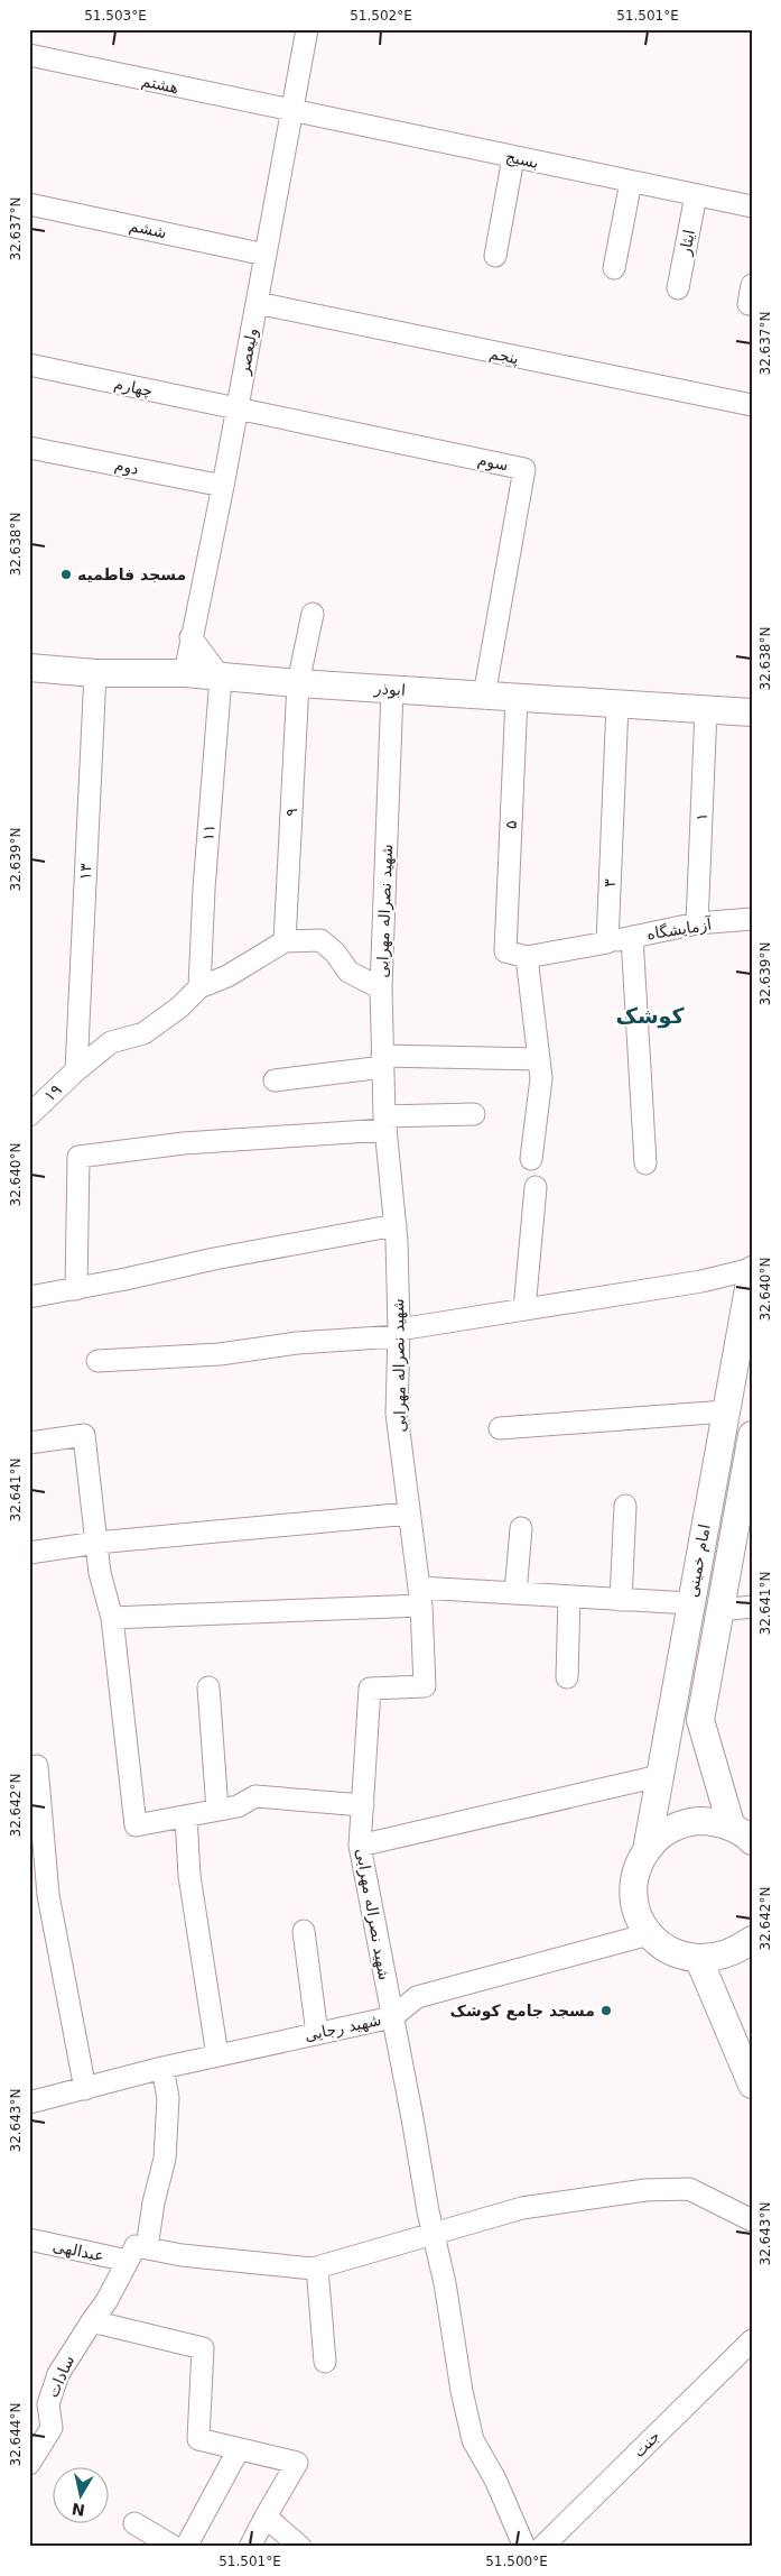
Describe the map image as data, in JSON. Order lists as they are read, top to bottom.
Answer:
{
  "streets": {
    "main road": ["ابوذر", "امام خمینی"],
    "street": [
      "هشتم",
      "بسیج",
      "ششم",
      "ایثار",
      "ولیعصر",
      "پنجم",
      "چهارم",
      "سوم",
      "دوم",
      "۹",
      "۱",
      "۵",
      "۱۱",
      "۱۳",
      "۳",
      "شهید نصراله مهرابی",
      "آزمایشگاه",
      "۱۹",
      "شهید رجایی",
      "عبدالهی",
      "سادات",
      "جنت"
    ]
  },
  "crossings": [
    ["هشتم", "بسیج"],
    ["هشتم", "ولیعصر"],
    ["بسیج", "ایثار"],
    ["بسیج", "ولیعصر"],
    ["ششم", "ولیعصر"],
    ["ولیعصر", "پنجم"],
    ["ولیعصر", "چهارم"],
    ["ولیعصر", "سوم"],
    ["ولیعصر", "دوم"],
    ["ولیعصر", "ابوذر"],
    ["چهارم", "سوم"],
    ["سوم", "ابوذر"],
    ["ابوذر", "۹"],
    ["ابوذر", "۱"],
    ["ابوذر", "۵"],
    ["ابوذر", "۱۱"],
    ["ابوذر", "۱۳"],
    ["ابوذر", "۳"],
    ["ابوذر", "شهید نصراله مهرابی"],
    ["۱", "آزمایشگاه"],
    ["۱۱", "۱۹"],
    ["۱۳", "۱۹"],
    ["۳", "آزمایشگاه"],
    ["شهید نصراله مهرابی", "شهید رجایی"],
    ["عبدالهی", "سادات"]
  ],
  "districts": ["کوشک"],
  "places": ["مسجد فاطمیه", "مسجد جامع کوشک"],
  "north": "bottom",
  "coordinates": [
    "51.503°E",
    "51.502°E",
    "51.501°E",
    "32.637°N",
    "32.638°N",
    "32.639°N",
    "32.640°N",
    "32.641°N",
    "32.642°N",
    "32.643°N",
    "32.644°N",
    "51.500°E"
  ]
}
